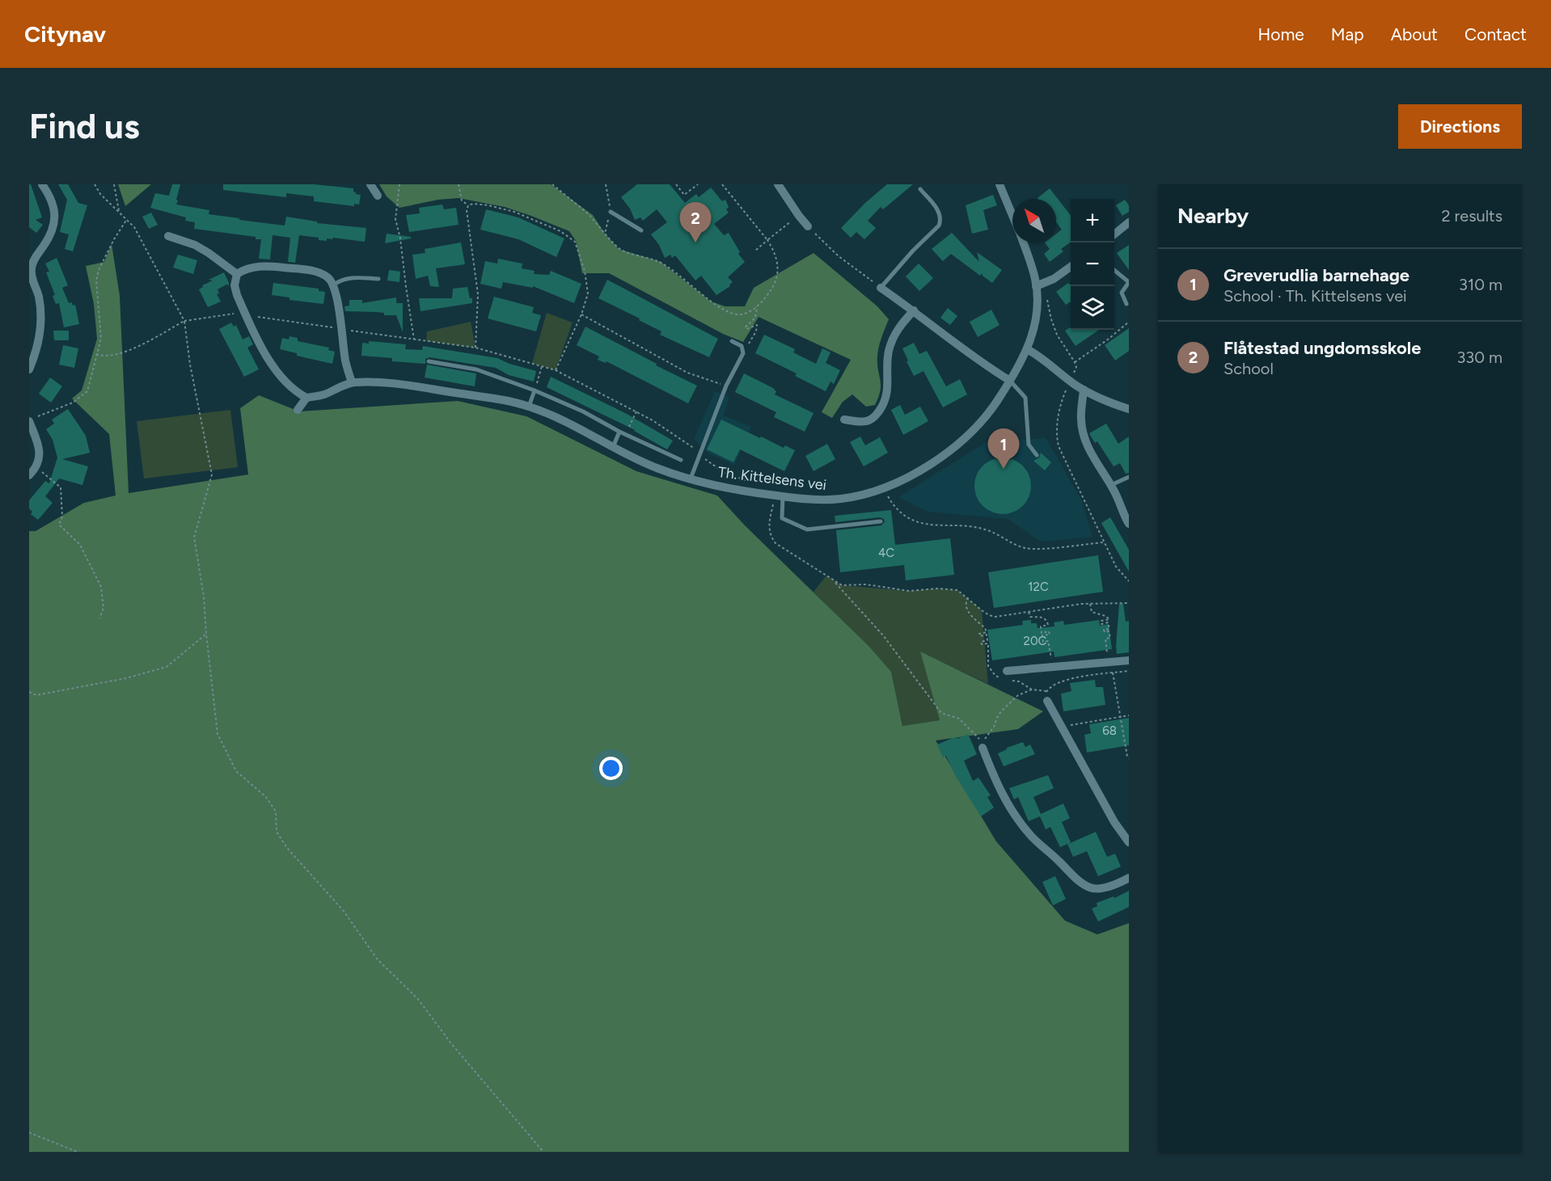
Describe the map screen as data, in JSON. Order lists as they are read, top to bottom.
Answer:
{
  "streets": {
    "street": ["Th. Kittelsens vei"]
  },
  "house_numbers": [
    "4C",
    "12C",
    "20C",
    "68"
  ],
  "north": "top left",
  "page": {
    "header": "Citynav",
    "nav": [
      "Home",
      "Map",
      "About",
      "Contact"
    ],
    "buttons": "Directions",
    "title": "Find us",
    "heading": ["Nearby", "2 results"],
    "map_buttons": ["+", "−"],
    "pins": ["2", "1"],
    "list": [
      {
        "mark": "1",
        "name": "Greverudlia barnehage",
        "note": "School · Th. Kittelsens vei",
        "value": "310 m"
      },
      {
        "mark": "2",
        "name": "Flåtestad ungdomsskole",
        "note": "School",
        "value": "330 m"
      }
    ]
  }
}
